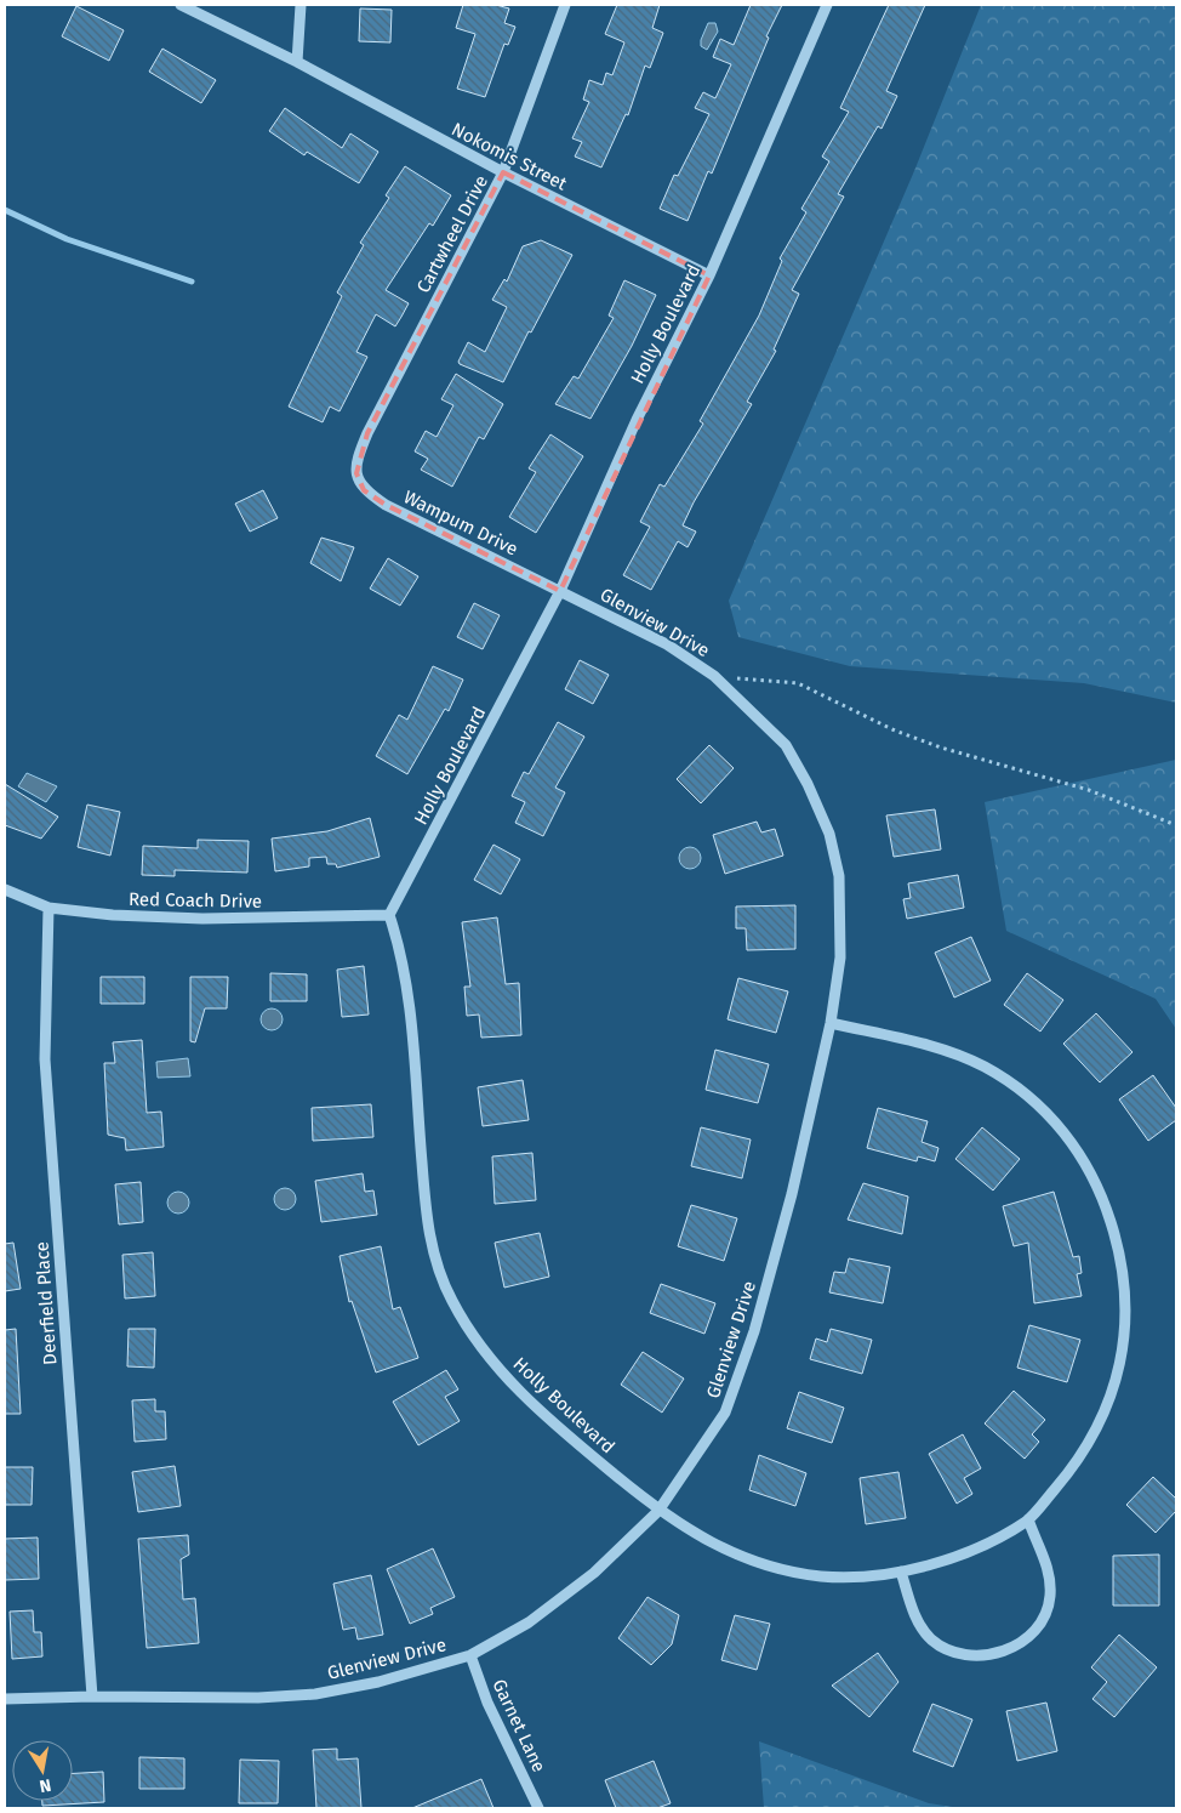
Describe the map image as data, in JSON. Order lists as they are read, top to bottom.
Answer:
{
  "streets": {
    "street": [
      "Nokomis Street",
      "Cartwheel Drive",
      "Holly Boulevard",
      "Wampum Drive",
      "Glenview Drive",
      "Red Coach Drive",
      "Deerfield Place",
      "Garnet Lane"
    ]
  },
  "crossings": [
    ["Nokomis Street", "Cartwheel Drive"],
    ["Nokomis Street", "Holly Boulevard"],
    ["Cartwheel Drive", "Wampum Drive"],
    ["Holly Boulevard", "Wampum Drive"],
    ["Holly Boulevard", "Glenview Drive"],
    ["Holly Boulevard", "Red Coach Drive"],
    ["Wampum Drive", "Glenview Drive"],
    ["Glenview Drive", "Deerfield Place"],
    ["Glenview Drive", "Garnet Lane"],
    ["Red Coach Drive", "Deerfield Place"]
  ],
  "north": "bottom"
}
